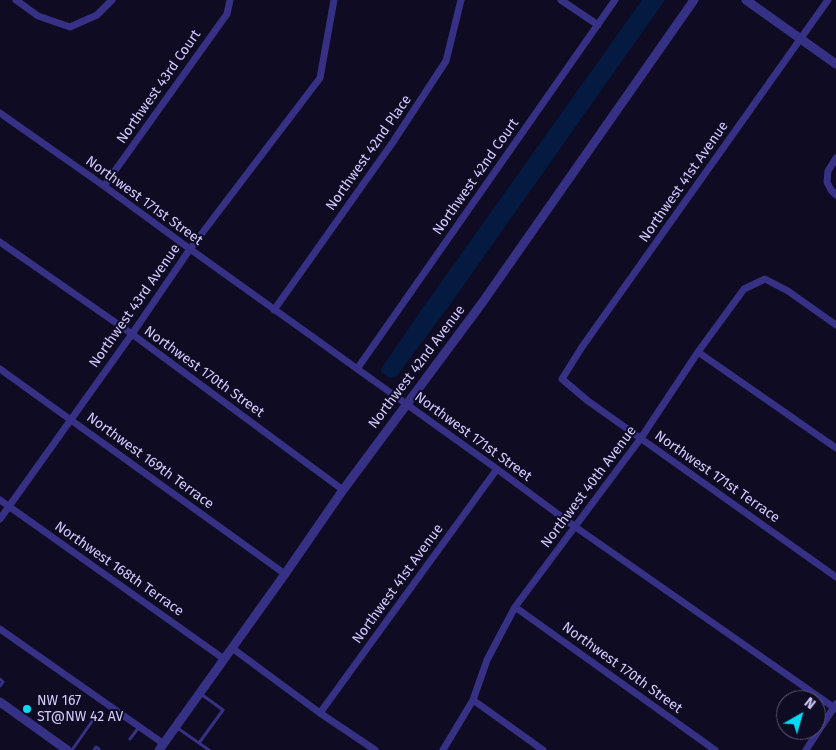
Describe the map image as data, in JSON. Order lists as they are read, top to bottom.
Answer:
{
  "streets": {
    "street": [
      "Northwest 43rd Court",
      "Northwest 42nd Place",
      "Northwest 42nd Court",
      "Northwest 41st Avenue",
      "Northwest 171st Street",
      "Northwest 43rd Avenue",
      "Northwest 42nd Avenue",
      "Northwest 170th Street",
      "Northwest 169th Terrace",
      "Northwest 171st Terrace",
      "Northwest 40th Avenue",
      "Northwest 168th Terrace"
    ]
  },
  "crossings": [
    ["Northwest 43rd Court", "Northwest 171st Street"],
    ["Northwest 42nd Place", "Northwest 171st Street"],
    ["Northwest 42nd Court", "Northwest 171st Street"],
    ["Northwest 41st Avenue", "Northwest 171st Street"],
    ["Northwest 41st Avenue", "Northwest 171st Terrace"],
    ["Northwest 171st Street", "Northwest 43rd Avenue"],
    ["Northwest 171st Street", "Northwest 42nd Avenue"],
    ["Northwest 171st Street", "Northwest 40th Avenue"],
    ["Northwest 43rd Avenue", "Northwest 170th Street"],
    ["Northwest 43rd Avenue", "Northwest 169th Terrace"],
    ["Northwest 43rd Avenue", "Northwest 168th Terrace"],
    ["Northwest 42nd Avenue", "Northwest 170th Street"],
    ["Northwest 42nd Avenue", "Northwest 169th Terrace"],
    ["Northwest 42nd Avenue", "Northwest 168th Terrace"],
    ["Northwest 170th Street", "Northwest 40th Avenue"],
    ["Northwest 171st Terrace", "Northwest 40th Avenue"]
  ],
  "places": ["NW 167 ST@NW 42 AV"],
  "north": "top right"
}
